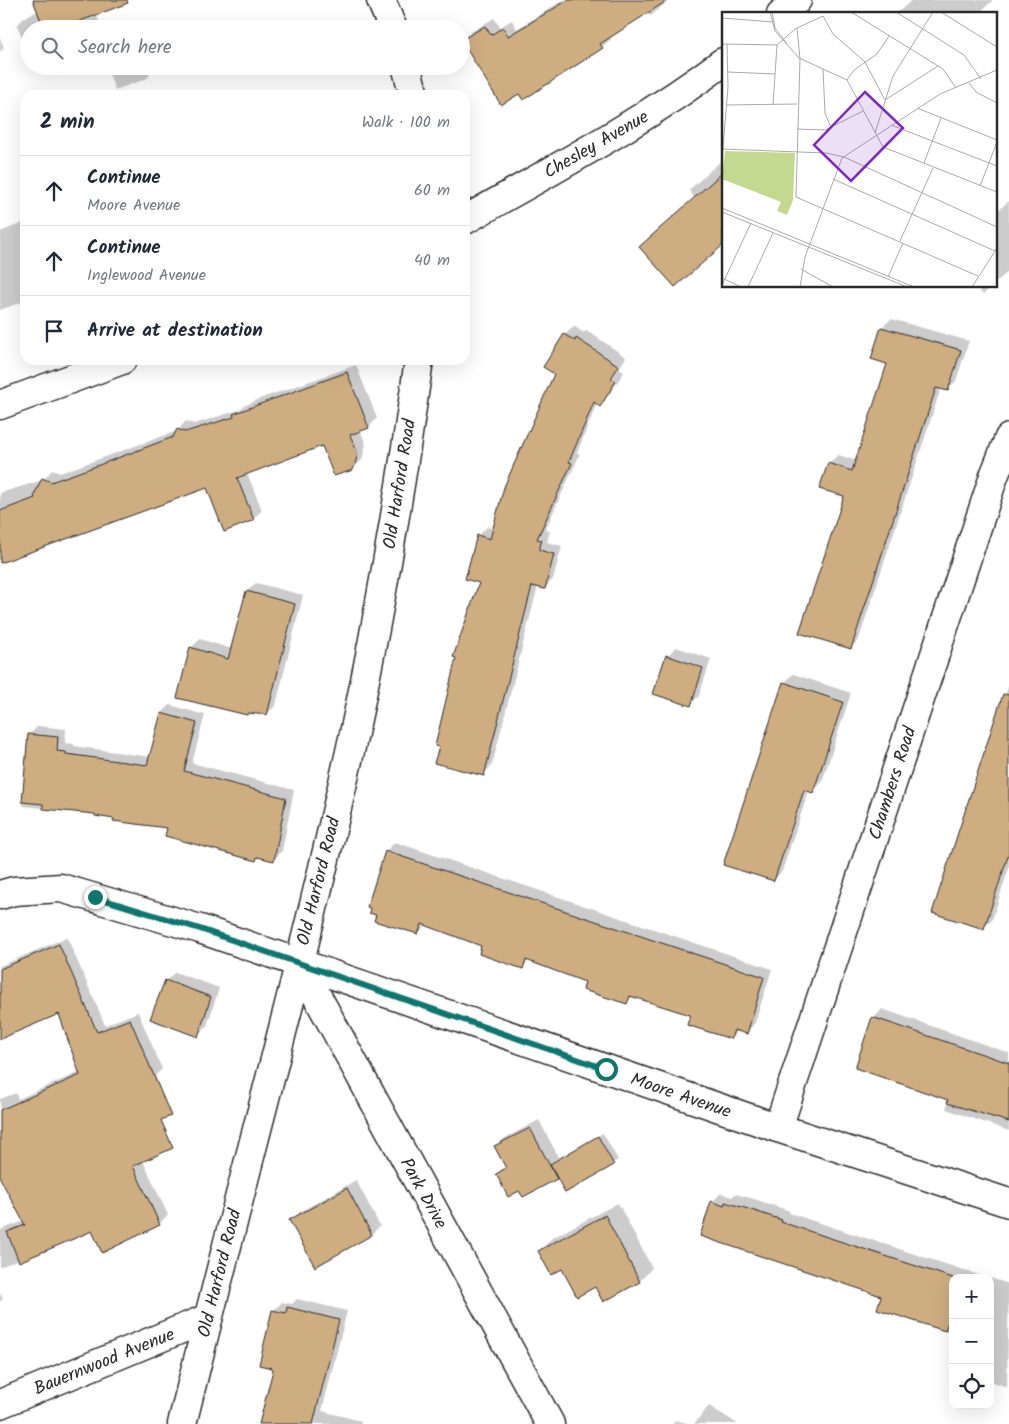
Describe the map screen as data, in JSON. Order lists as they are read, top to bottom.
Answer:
{
  "streets": {
    "street": [
      "Chesley Avenue",
      "Old Harford Road",
      "Chambers Road",
      "Moore Avenue",
      "Park Drive",
      "Bauernwood Avenue"
    ]
  },
  "crossings": [
    ["Old Harford Road", "Moore Avenue"],
    ["Old Harford Road", "Park Drive"],
    ["Old Harford Road", "Bauernwood Avenue"],
    ["Chambers Road", "Moore Avenue"],
    ["Moore Avenue", "Park Drive"]
  ],
  "page": {
    "search": "Search here",
    "heading": ["2 min", "Walk · 100 m"],
    "list": [
      ["Continue", "Moore Avenue", "60 m"],
      ["Continue", "Inglewood Avenue", "40 m"],
      "Arrive at destination"
    ],
    "map_buttons": ["+", "−"]
  }
}
